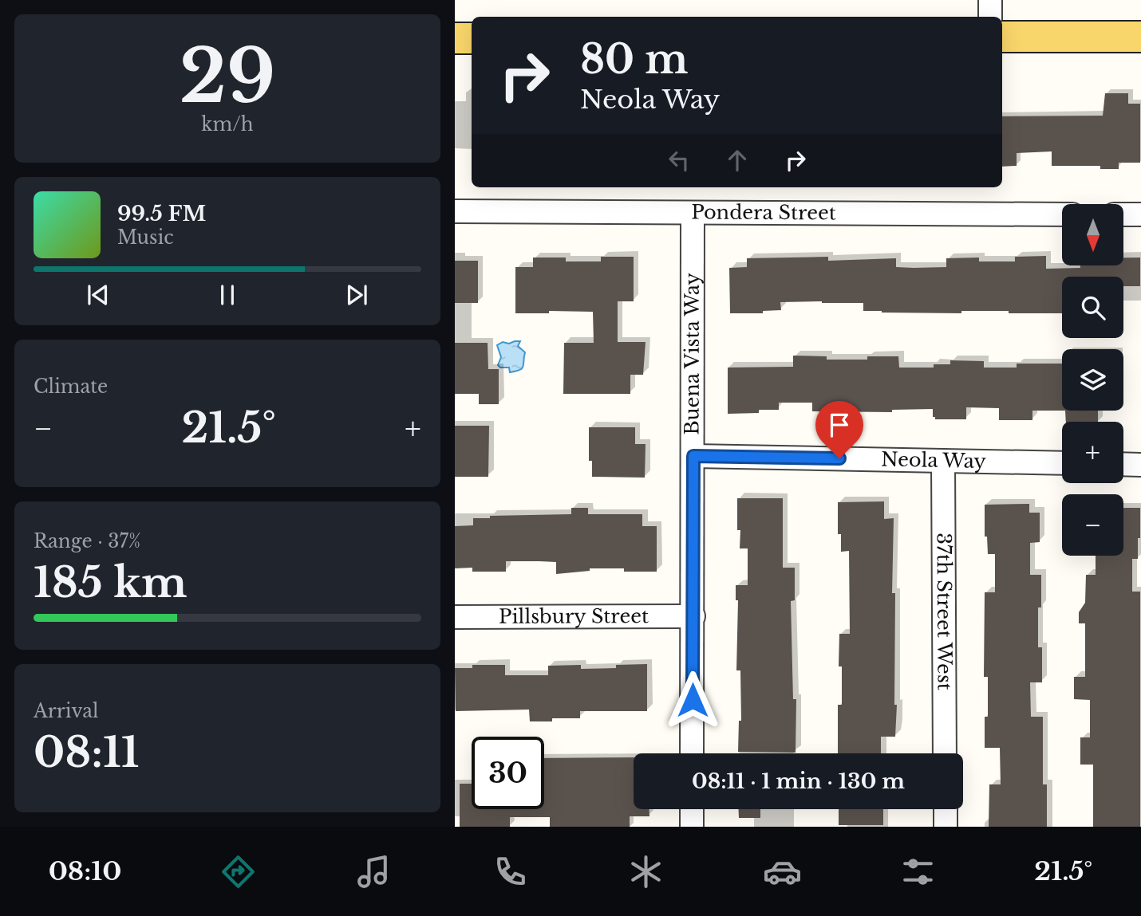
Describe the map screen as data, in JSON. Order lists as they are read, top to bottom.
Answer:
{
  "streets": {
    "street": [
      "Pondera Street",
      "Buena Vista Way",
      "Neola Way",
      "37th Street West",
      "Pillsbury Street"
    ]
  },
  "crossings": [
    ["Pondera Street", "Buena Vista Way"],
    ["Buena Vista Way", "Neola Way"],
    ["Buena Vista Way", "Pillsbury Street"],
    ["Neola Way", "37th Street West"]
  ],
  "north": "bottom",
  "page": {
    "tile": [
      ["29", "km/h"],
      "Climate",
      ["Range · 37%", "185 km"],
      ["Arrival", "08:11"]
    ],
    "turn": ["80 m", "Neola Way"],
    "song": ["99.5 FM", "Music"],
    "map_buttons": ["+", "−"],
    "heat": ["−", "21.5°", "+"],
    "limit": "30",
    "trip": "08:11 · 1 min · 130 m",
    "tabs": ["08:10", "21.5°"]
  }
}
